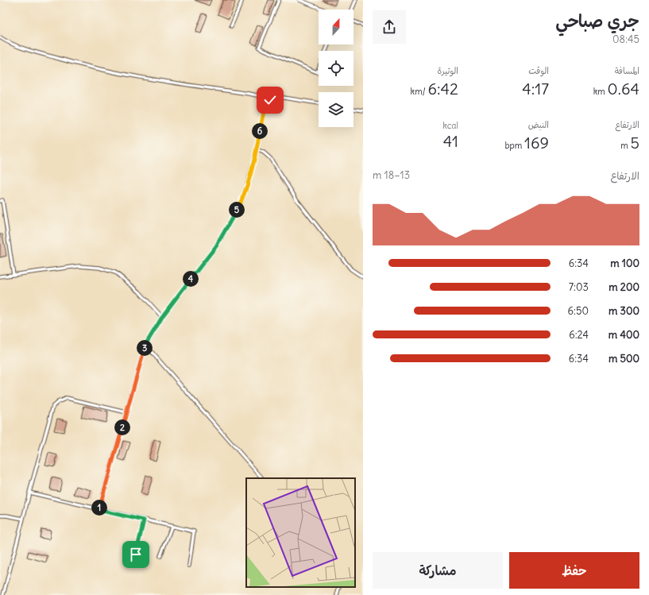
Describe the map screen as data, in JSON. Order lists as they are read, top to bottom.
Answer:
{
  "north": "top",
  "page": {
    "heading": ["جري صباحي", "08:45"],
    "stats": [
      ["المسافة", "0.64 km"],
      ["الوقت", "4:17"],
      ["الوتيرة", "6:42 /km"],
      ["الارتفاع", "5 m"],
      ["النبض", "169 bpm"],
      ["kcal", "41"]
    ],
    "pins": [
      "6",
      "5",
      "4",
      "3",
      "2",
      "1"
    ],
    "chart": ["الارتفاع", "13–18 m"],
    "list": [
      {
        "name": "100 m",
        "note": "6:34"
      },
      {
        "name": "200 m",
        "note": "7:03"
      },
      {
        "name": "300 m",
        "note": "6:50"
      },
      {
        "name": "400 m",
        "note": "6:24"
      },
      {
        "name": "500 m",
        "note": "6:34"
      }
    ],
    "buttons": ["حفظ", "مشاركة"]
  }
}
